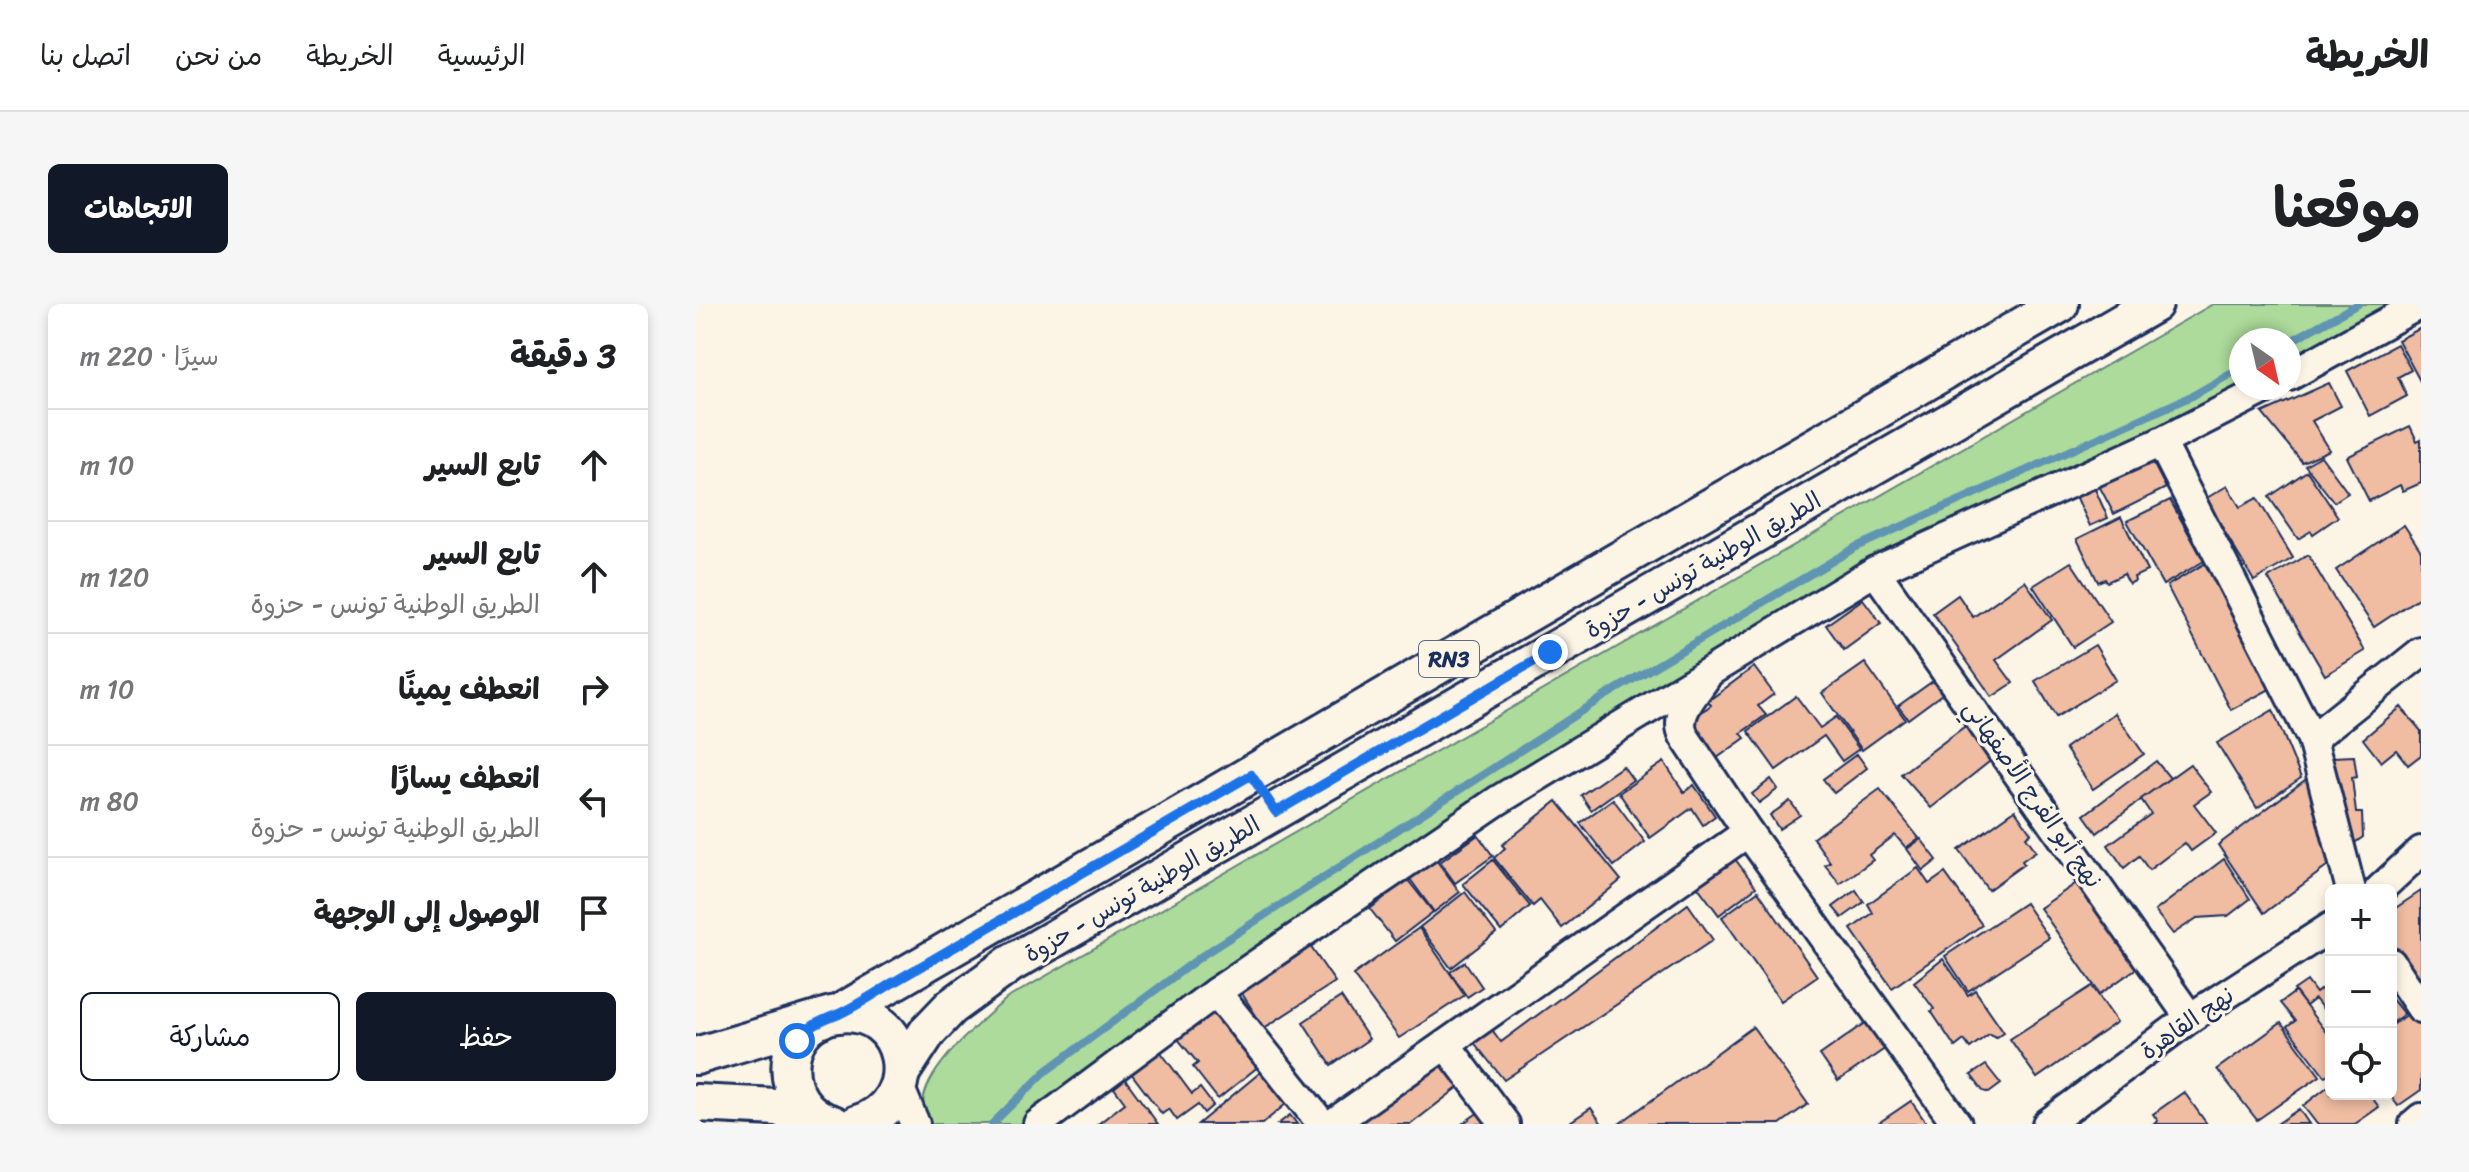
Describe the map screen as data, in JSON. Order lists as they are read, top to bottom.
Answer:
{
  "streets": {
    "main road": ["الطريق الوطنية تونس - حزوة", "RN3"],
    "street": ["نهج أبو الفرج الأصفهاني", "نهج القاهرة"]
  },
  "crossings": [
    ["الطريق الوطنية تونس - حزوة", "RN3"],
    ["نهج أبو الفرج الأصفهاني", "نهج القاهرة"]
  ],
  "north": "bottom right",
  "page": {
    "header": "الخريطة",
    "nav": [
      "الرئيسية",
      "الخريطة",
      "من نحن",
      "اتصل بنا"
    ],
    "title": "موقعنا",
    "buttons": [
      "الاتجاهات",
      ["حفظ", "مشاركة"]
    ],
    "heading": ["3 دقيقة", "سيرًا · 220 m"],
    "list": [
      ["تابع السير", "10 m"],
      ["تابع السير", "الطريق الوطنية تونس - حزوة", "120 m"],
      ["انعطف يمينًا", "10 m"],
      ["انعطف يسارًا", "الطريق الوطنية تونس - حزوة", "80 m"],
      "الوصول إلى الوجهة"
    ],
    "map_buttons": ["+", "−"]
  }
}
